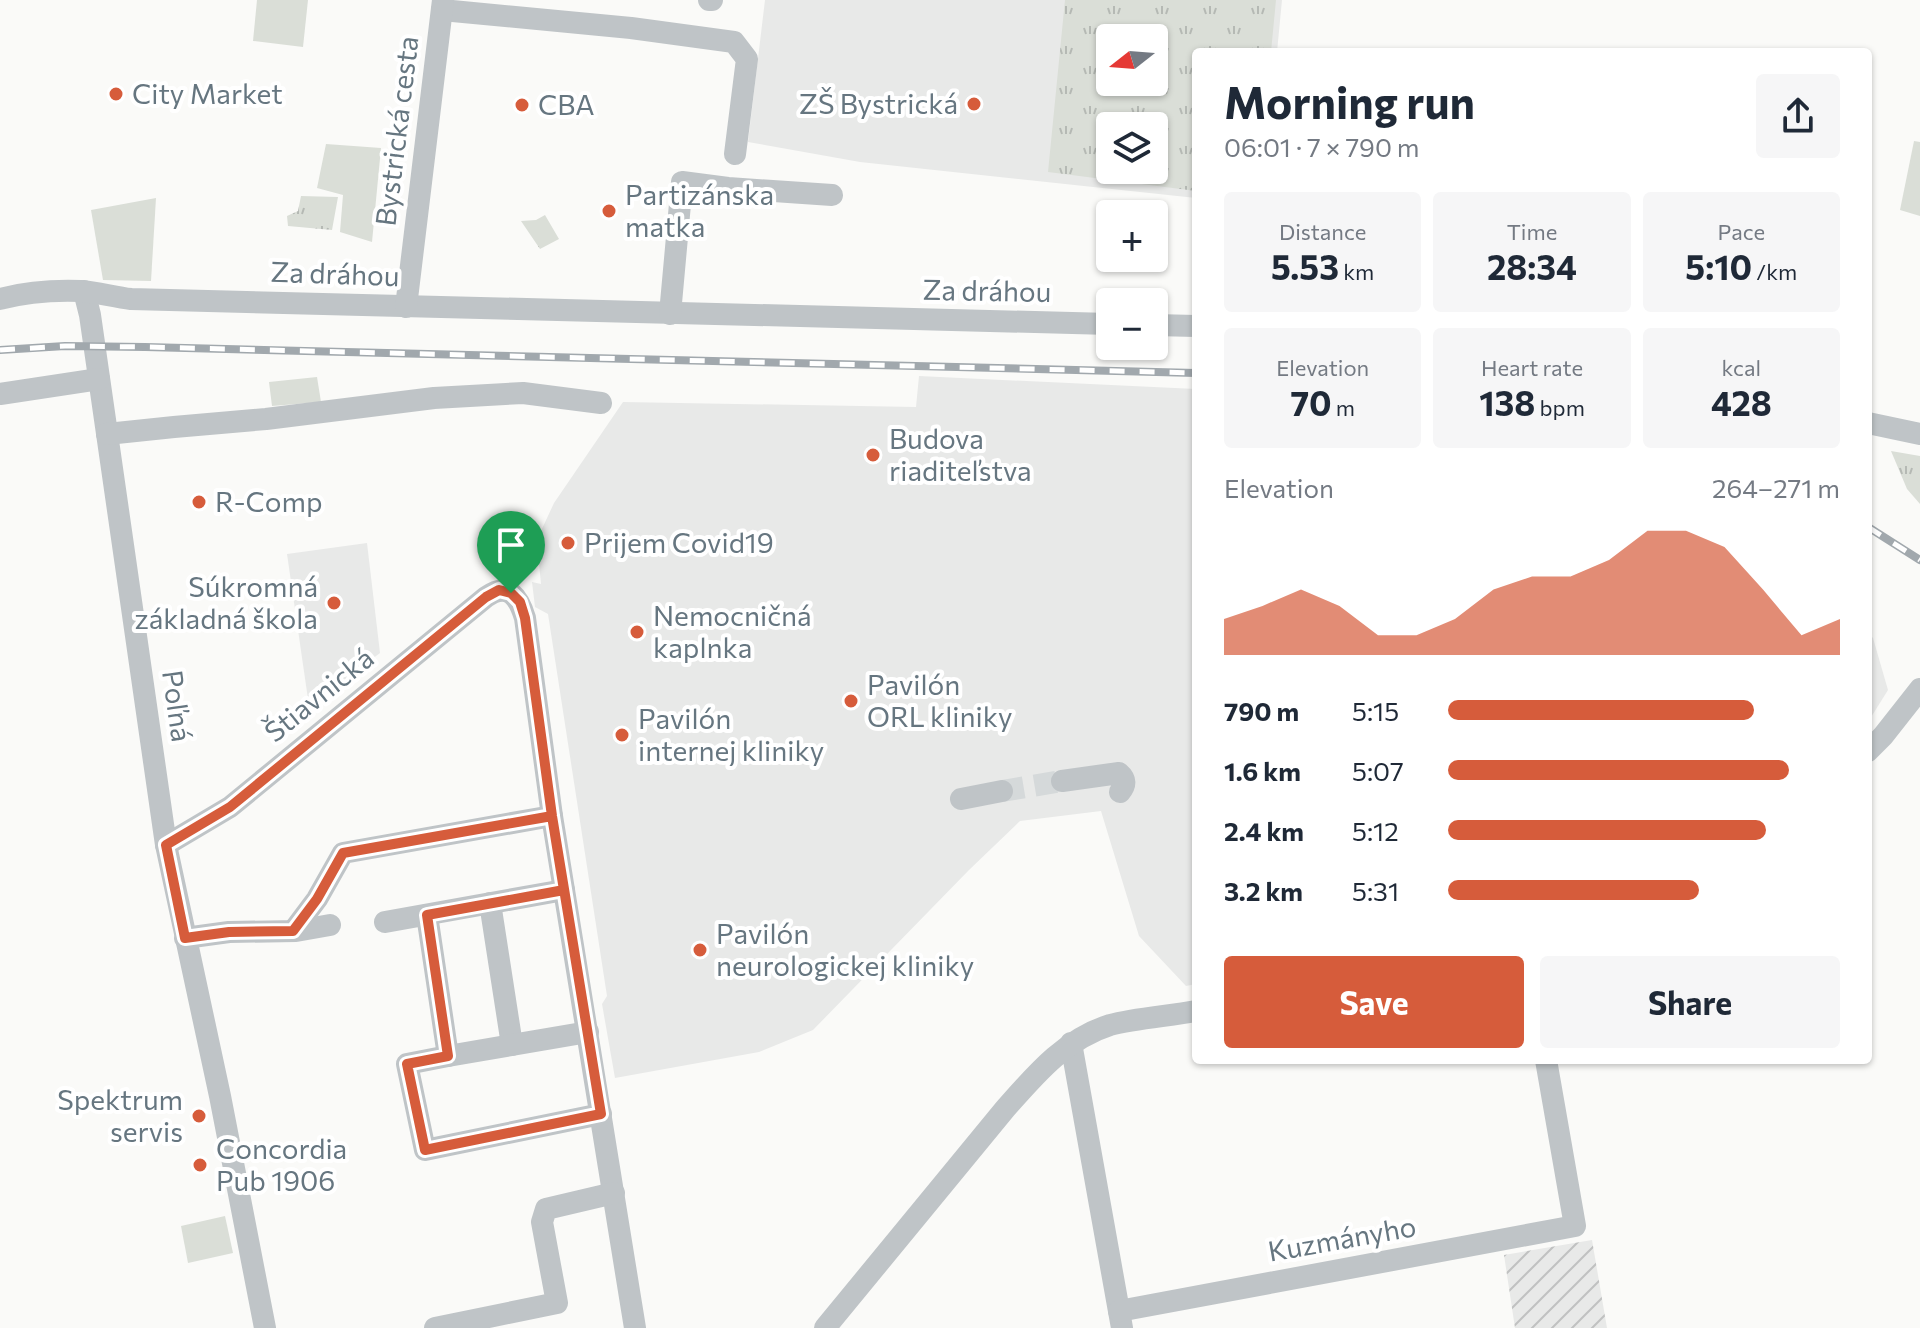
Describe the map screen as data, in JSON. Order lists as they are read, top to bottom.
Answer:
{
  "streets": {
    "street": [
      "Bystrická cesta",
      "Za dráhou",
      "Štiavnická",
      "Poľná",
      "Kuzmányho"
    ]
  },
  "crossings": [
    ["Bystrická cesta", "Za dráhou"],
    ["Za dráhou", "Poľná"],
    ["Štiavnická", "Poľná"]
  ],
  "places": [
    "City Market",
    "ZŠ Bystrická",
    "CBA",
    "Partizánska matka",
    "Budova riaditeľstva",
    "R-Comp",
    "Prijem Covid19",
    "Súkromná základná škola",
    "Nemocničná kaplnka",
    "Pavilón ORL kliniky",
    "Pavilón internej kliniky",
    "Pavilón neurologickej kliniky",
    "Spektrum servis",
    "Concordia Pub 1906"
  ],
  "north": "left",
  "page": {
    "map_buttons": ["+", "−"],
    "heading": ["Morning run", "06:01 · 7 × 790 m"],
    "stats": [
      ["Distance", "5.53 km"],
      ["Time", "28:34"],
      ["Pace", "5:10 /km"],
      ["Elevation", "70 m"],
      ["Heart rate", "138 bpm"],
      ["kcal", "428"]
    ],
    "chart": ["Elevation", "264–271 m"],
    "list": [
      {
        "name": "790 m",
        "note": "5:15"
      },
      {
        "name": "1.6 km",
        "note": "5:07"
      },
      {
        "name": "2.4 km",
        "note": "5:12"
      },
      {
        "name": "3.2 km",
        "note": "5:31"
      }
    ],
    "buttons": ["Save", "Share"]
  }
}
